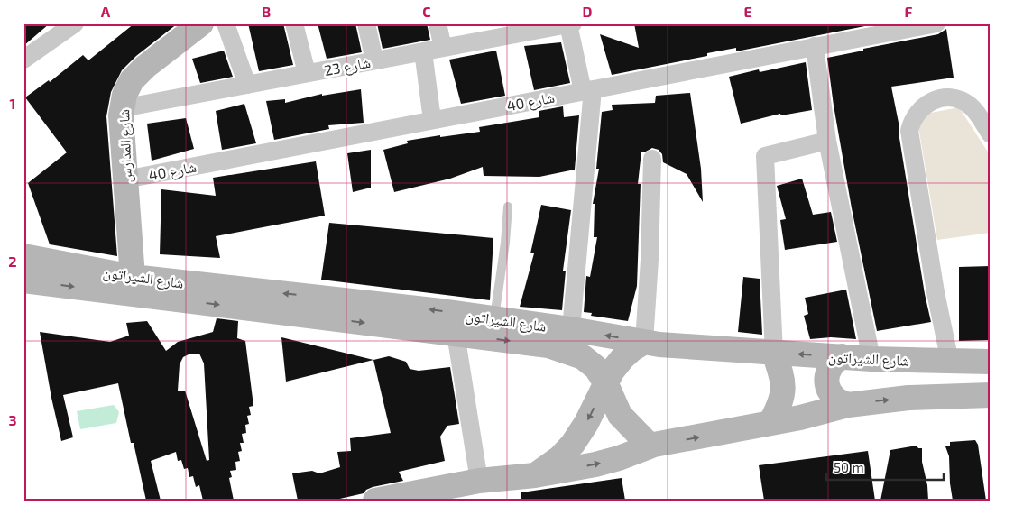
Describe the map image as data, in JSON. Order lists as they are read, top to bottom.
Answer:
{
  "streets": {
    "street": [
      "شارع 23",
      "شارع 40",
      "شارع المدارس",
      "شارع الشيراتون"
    ]
  },
  "crossings": [
    ["شارع 23", "شارع المدارس"],
    ["شارع 40", "شارع المدارس"],
    ["شارع المدارس", "شارع الشيراتون"]
  ],
  "scale_bar": "50 m",
  "grid": {
    "columns": [
      "A",
      "B",
      "C",
      "D",
      "E",
      "F"
    ],
    "rows": ["1", "2", "3"]
  }
}
